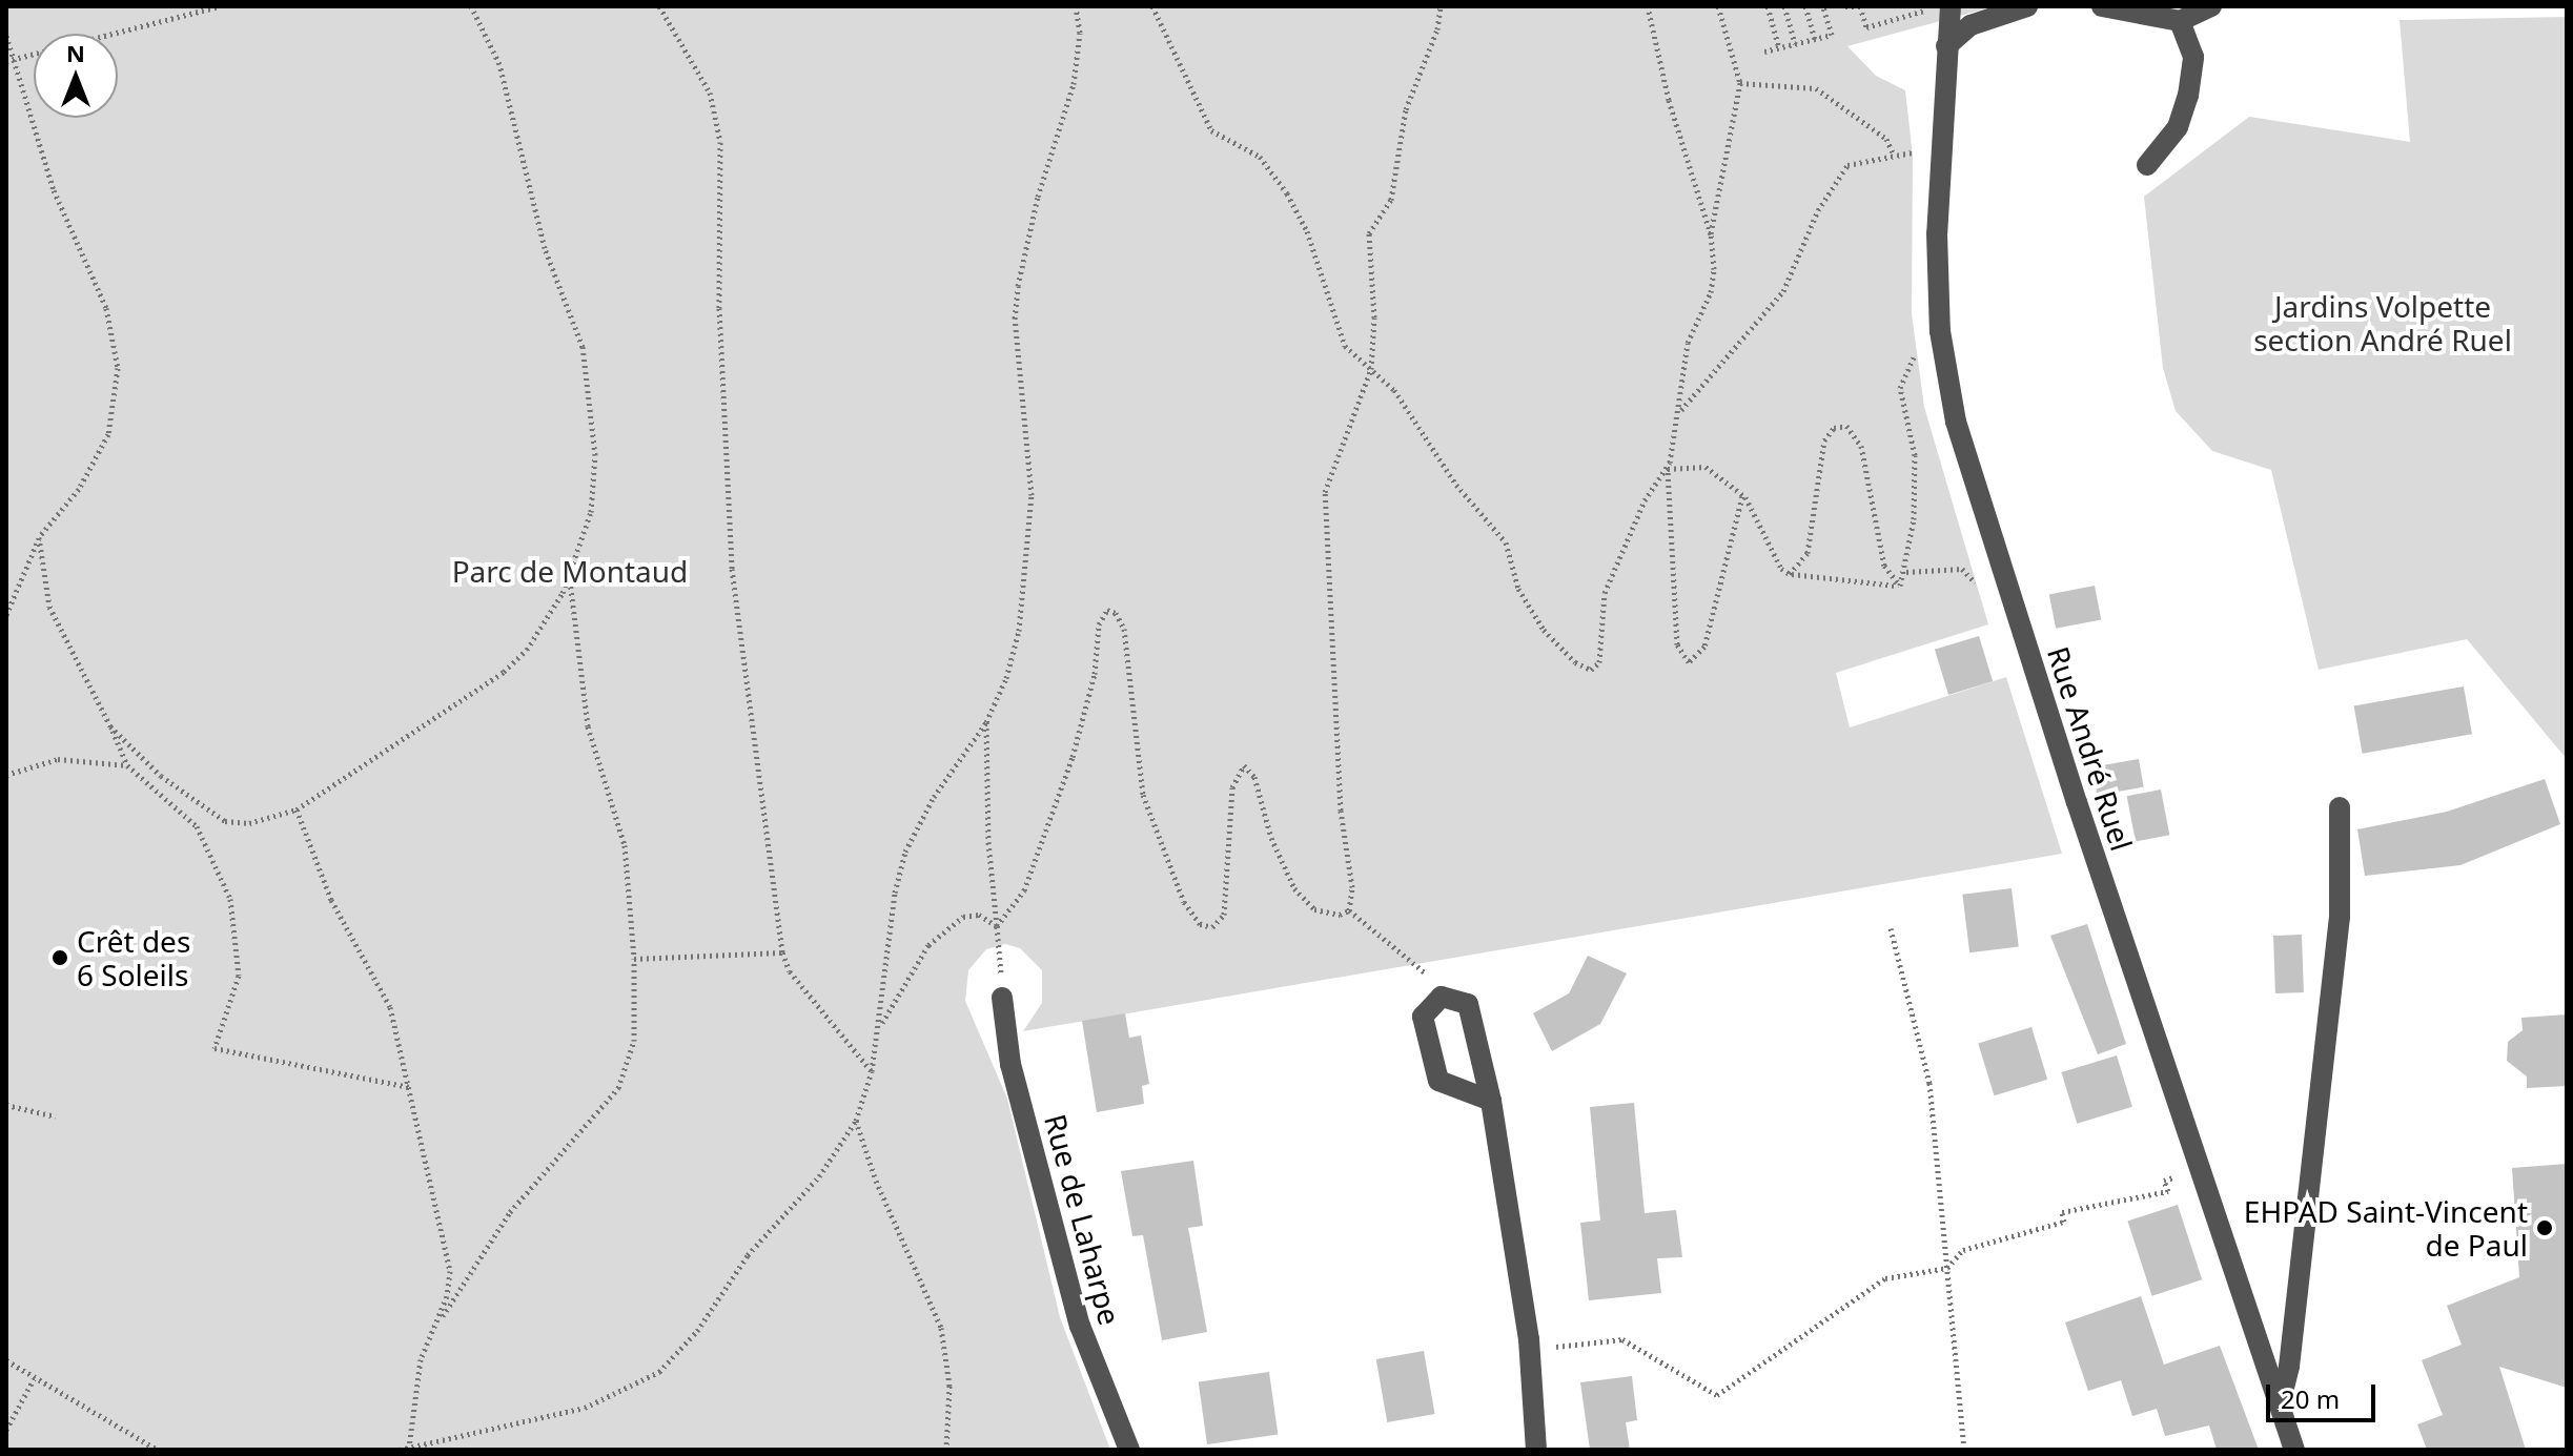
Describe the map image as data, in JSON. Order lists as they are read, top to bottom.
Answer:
{
  "streets": {
    "street": ["Rue André Ruel", "Rue de Laharpe"]
  },
  "parks": ["Jardins Volpette section André Ruel", "Parc de Montaud"],
  "places": ["Crêt des 6 Soleils", "EHPAD Saint-Vincent de Paul"],
  "scale_bar": "20 m",
  "north": "top"
}
